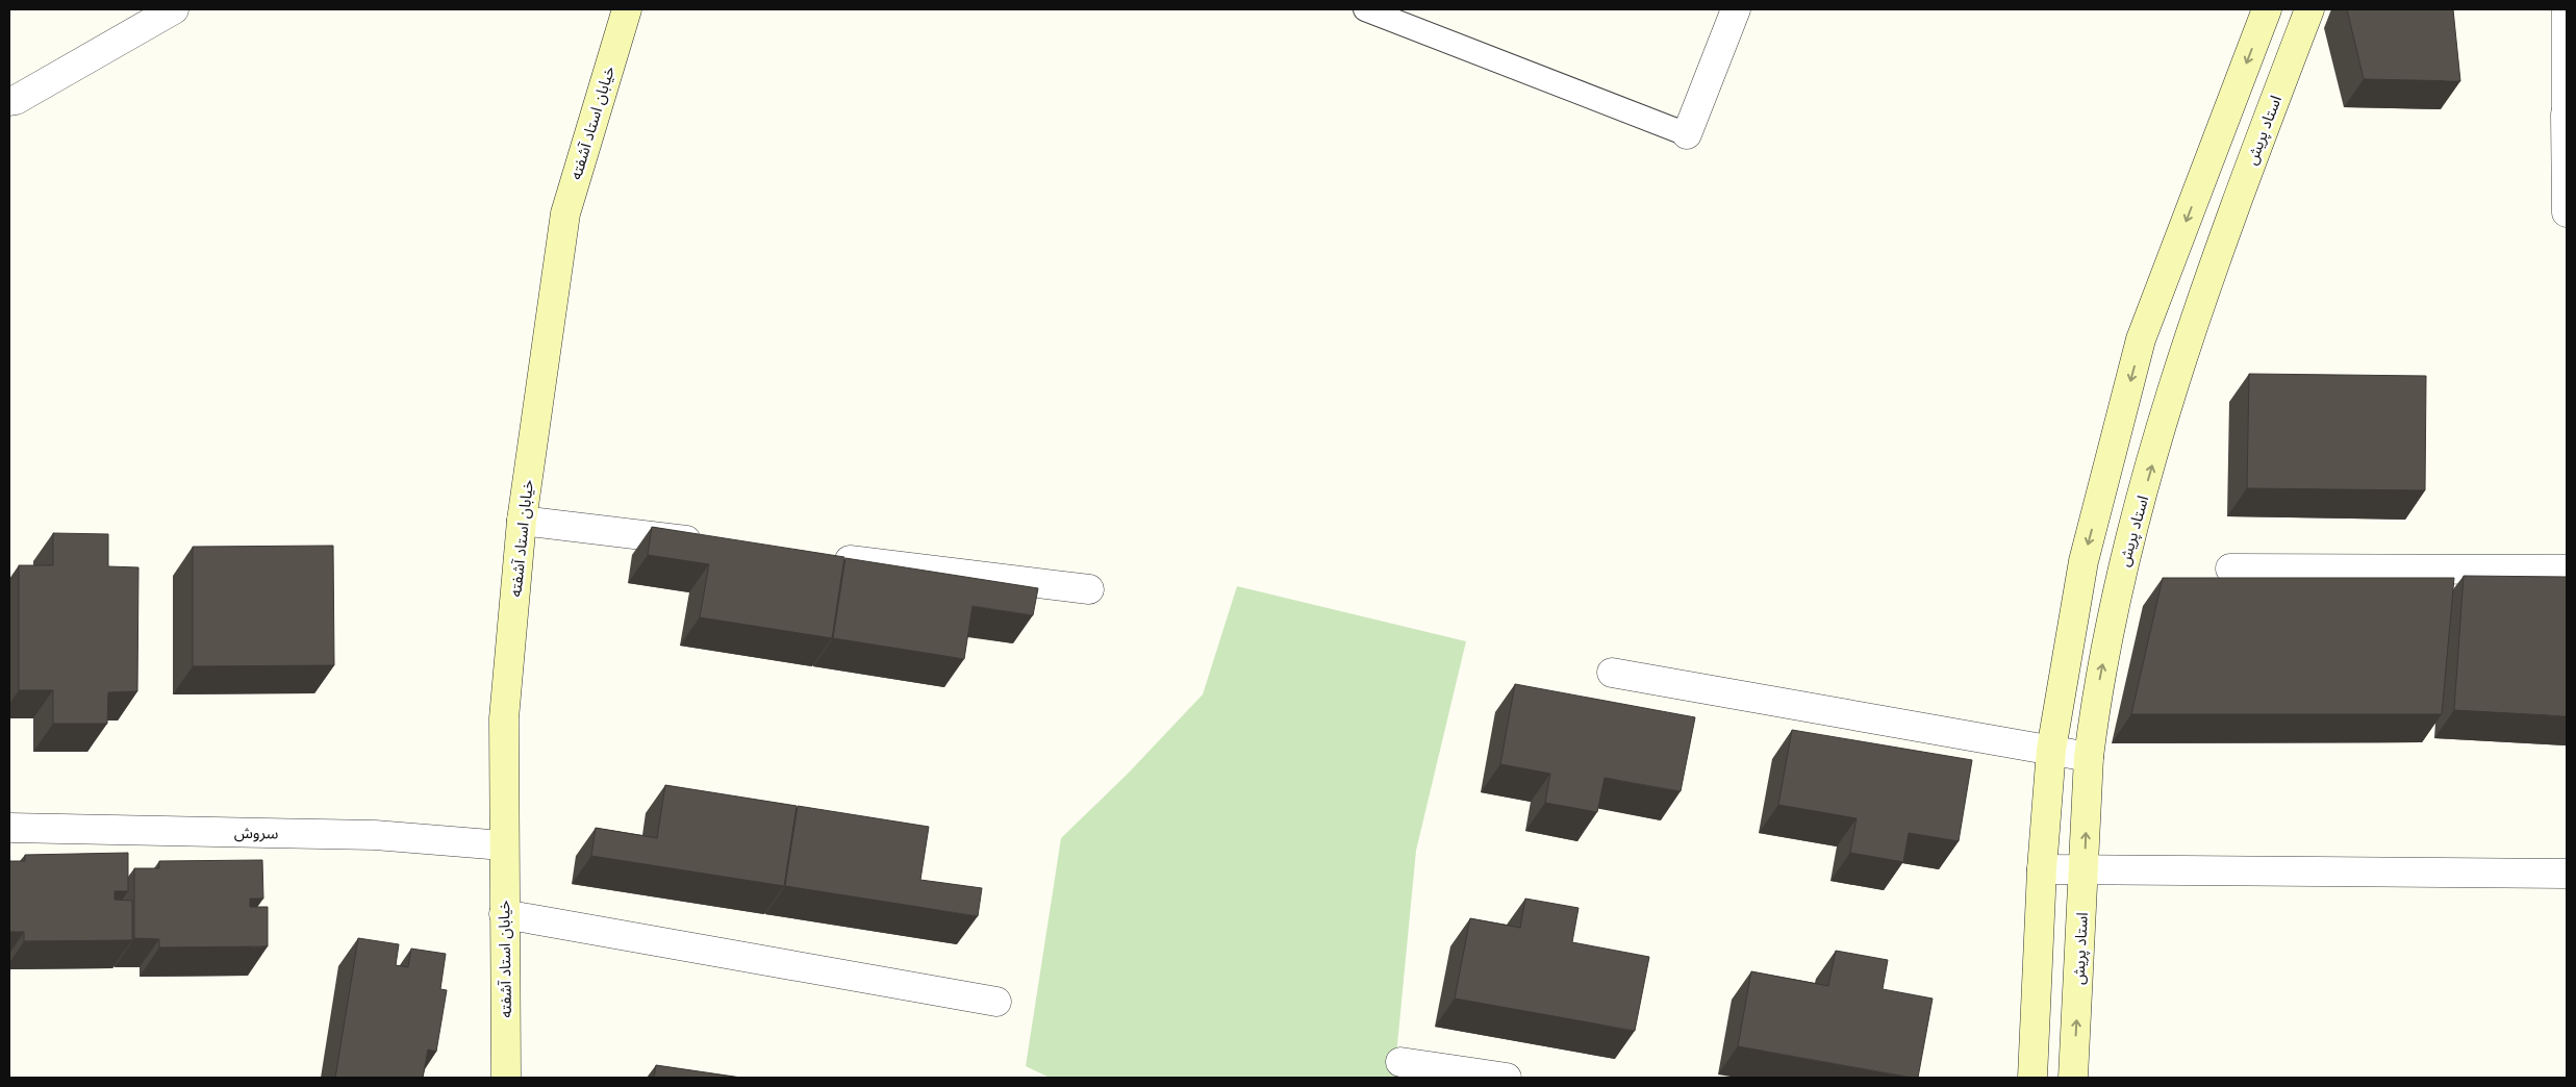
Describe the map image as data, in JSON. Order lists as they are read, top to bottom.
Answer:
{
  "streets": {
    "street": ["خیابان استاد آشفته", "استاد پریش", "سروش"]
  },
  "crossings": [
    ["خیابان استاد آشفته", "سروش"]
  ]
}
